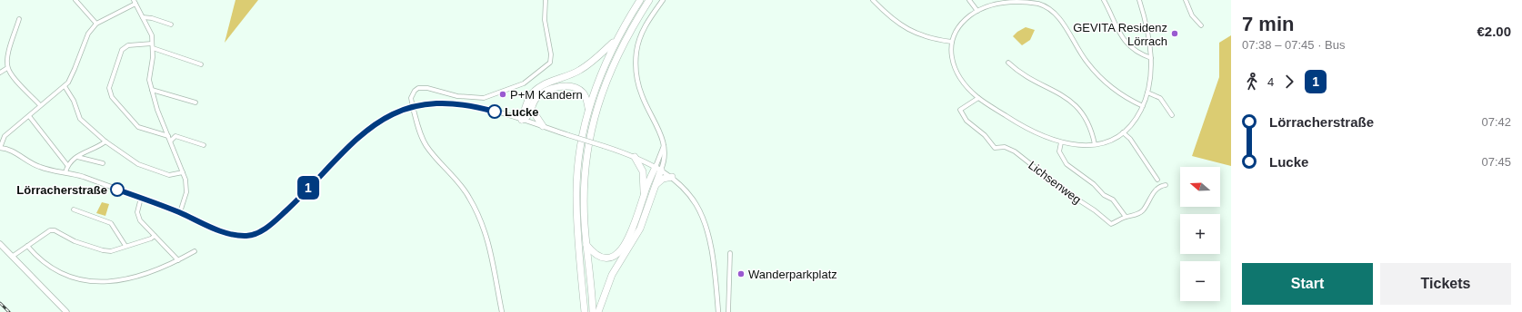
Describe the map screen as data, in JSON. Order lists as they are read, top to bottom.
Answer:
{
  "streets": {
    "street": ["Lichsenweg"]
  },
  "places": [
    "GEVITA Residenz Lörrach",
    "P+M Kandern",
    "Lucke",
    "Lörracherstraße",
    "Wanderparkplatz"
  ],
  "lines": ["bus line 1"],
  "north": "left",
  "page": {
    "on_map": "1",
    "heading": ["7 min", "07:38 – 07:45 · Bus", "€2.00"],
    "legs": ["4", "1"],
    "list": [
      {
        "name": "Lörracherstraße",
        "value": "07:42"
      },
      {
        "name": "Lucke",
        "value": "07:45"
      }
    ],
    "map_buttons": ["+", "−"],
    "buttons": ["Start", "Tickets"]
  }
}
